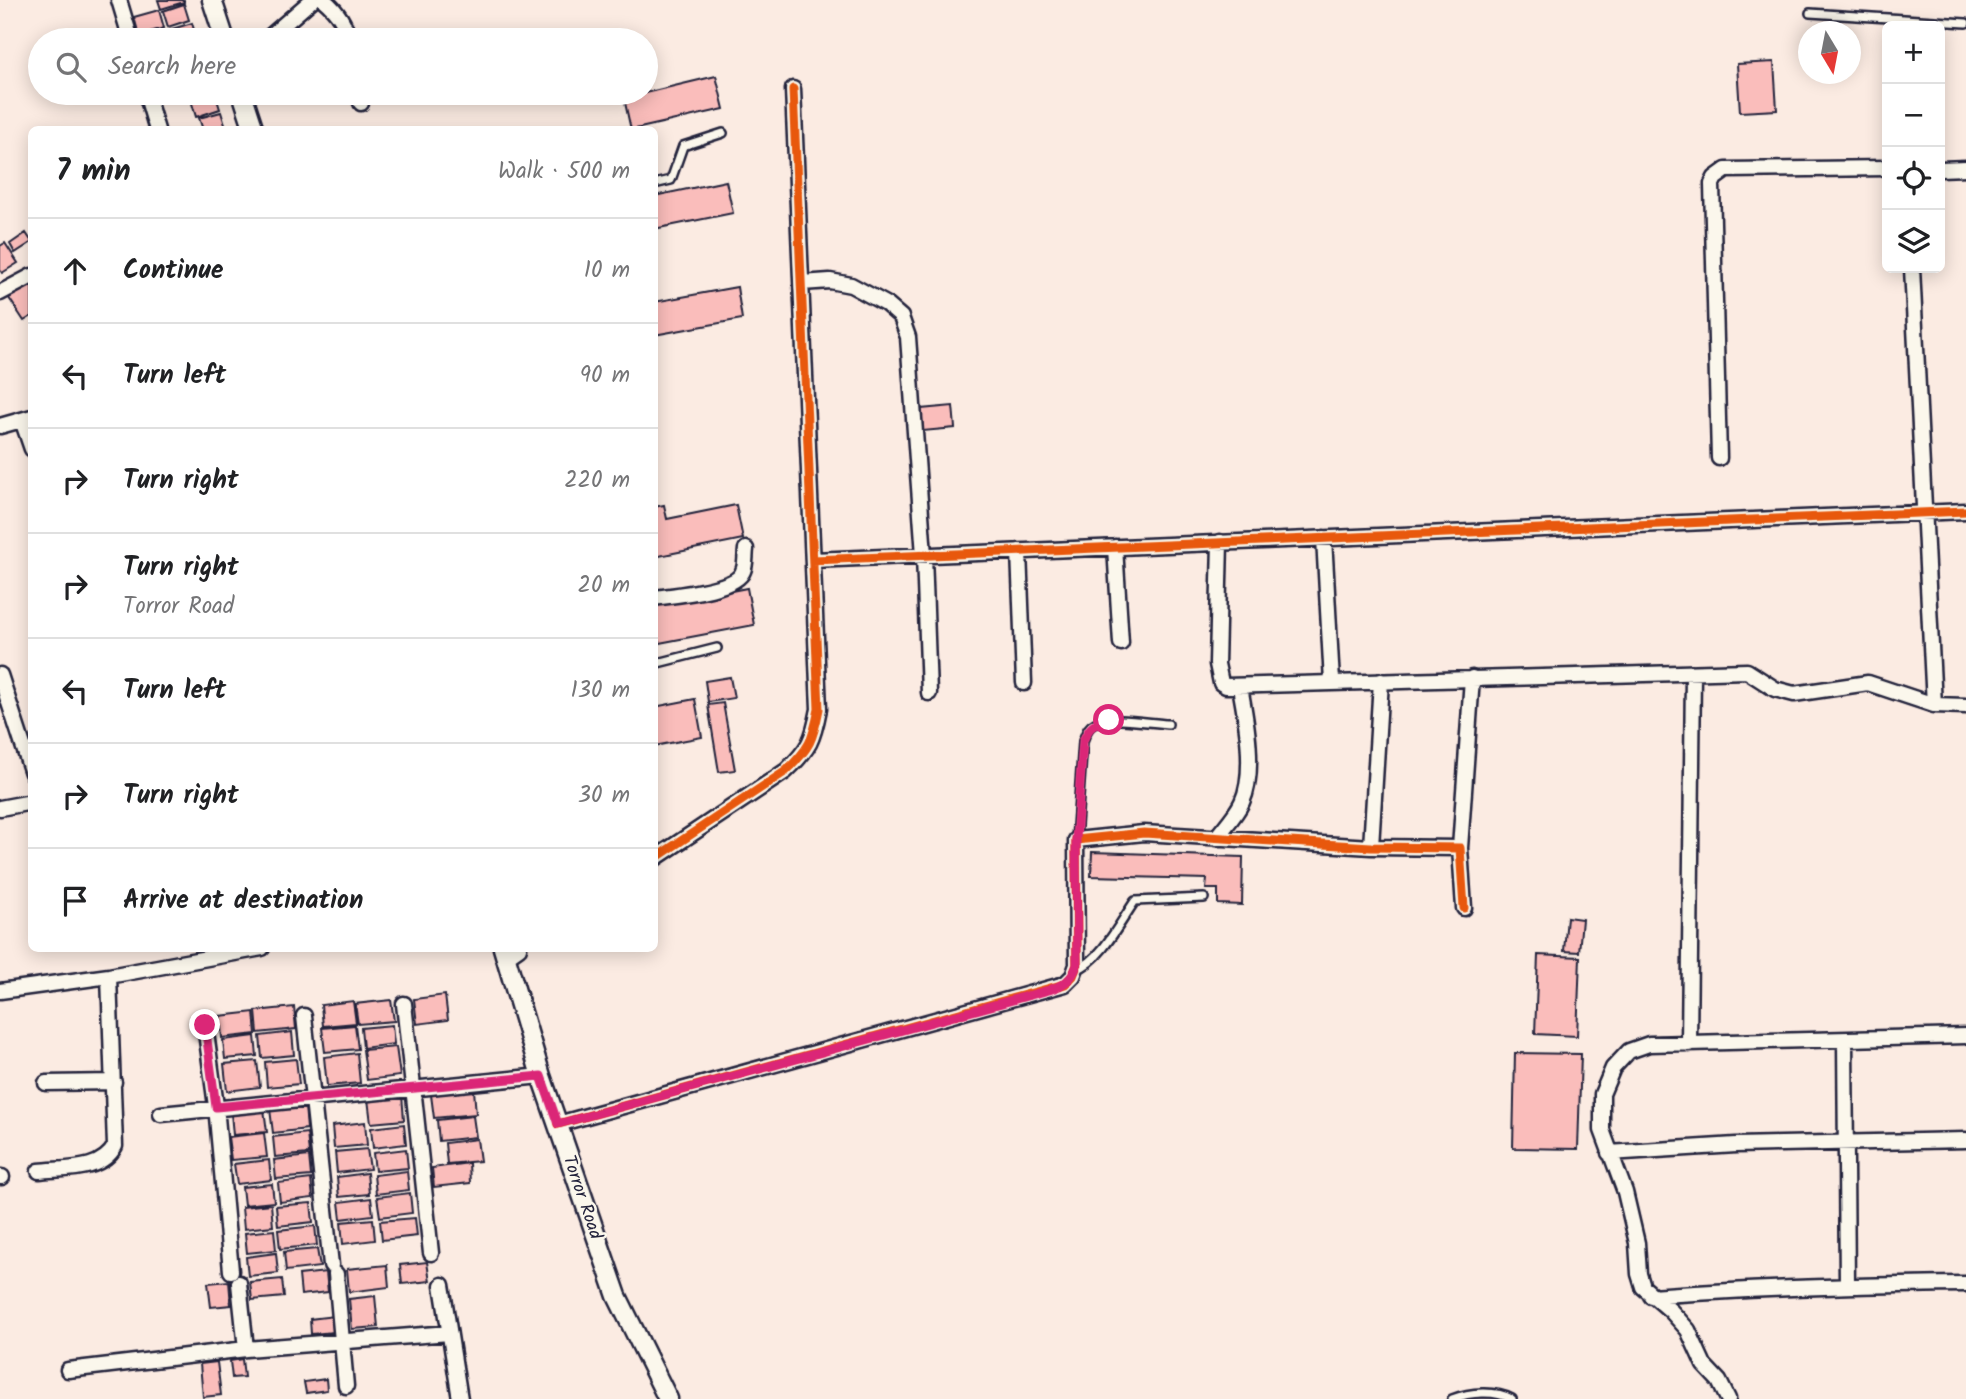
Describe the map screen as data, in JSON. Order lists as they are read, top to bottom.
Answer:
{
  "streets": {
    "street": ["Torror Road"]
  },
  "north": "bottom",
  "page": {
    "map_buttons": ["+", "−"],
    "search": "Search here",
    "heading": ["7 min", "Walk · 500 m"],
    "list": [
      ["Continue", "10 m"],
      ["Turn left", "90 m"],
      ["Turn right", "220 m"],
      ["Turn right", "Torror Road", "20 m"],
      ["Turn left", "130 m"],
      ["Turn right", "30 m"],
      "Arrive at destination"
    ]
  }
}
